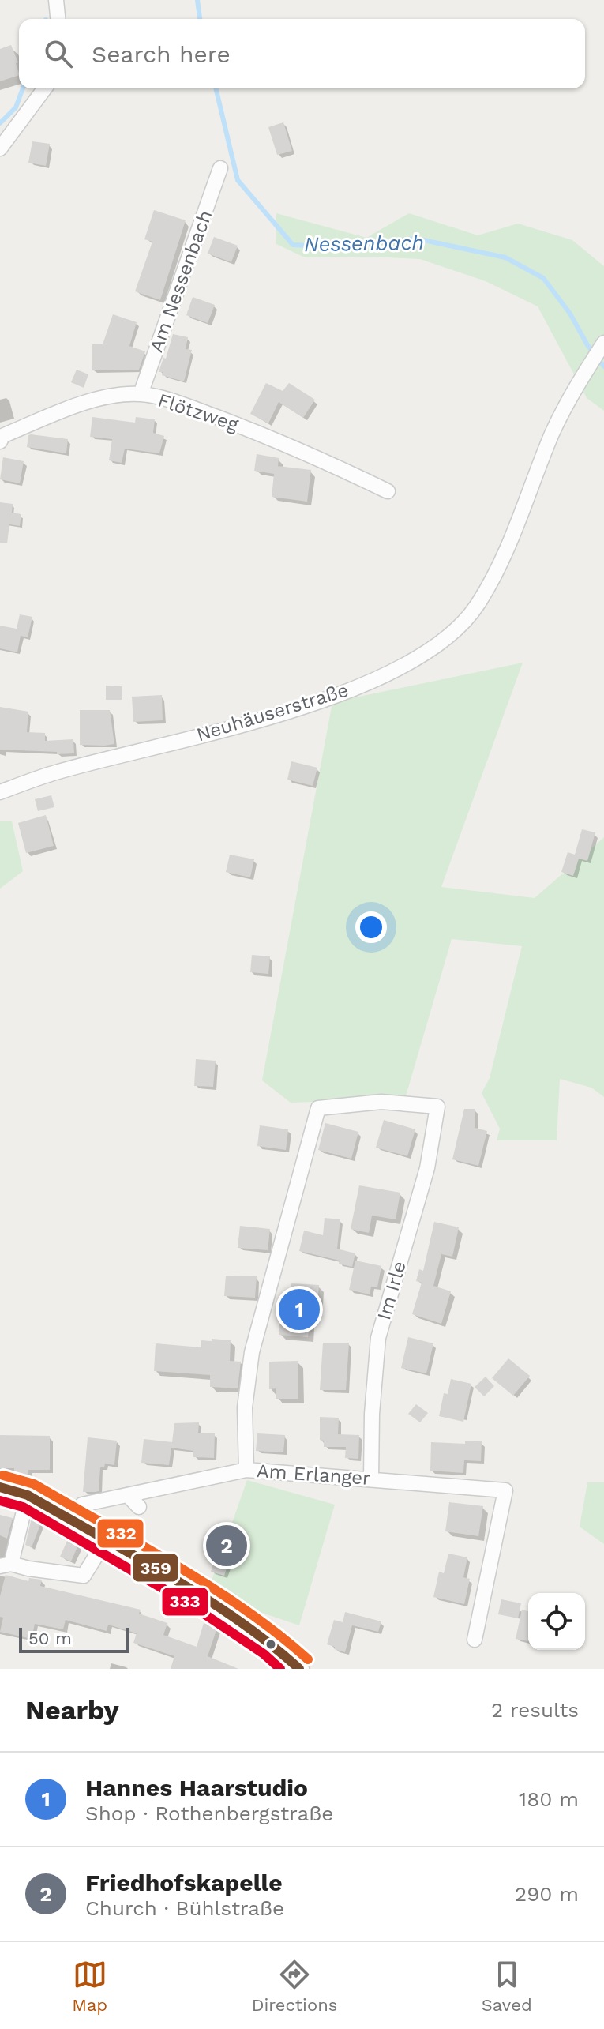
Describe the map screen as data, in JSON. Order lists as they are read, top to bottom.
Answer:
{
  "streets": {
    "street": [
      "Am Nessenbach",
      "Flötzweg",
      "Neuhäuserstraße",
      "Im Irle",
      "Am Erlanger"
    ]
  },
  "crossings": [
    ["Am Nessenbach", "Flötzweg"],
    ["Im Irle", "Am Erlanger"]
  ],
  "water": ["Nessenbach"],
  "lines": ["transit line 332", "transit line 359", "transit line 333"],
  "scale_bar": "50 m",
  "page": {
    "search": "Search here",
    "pins": ["1", "2"],
    "scale": "50 m",
    "heading": ["Nearby", "2 results"],
    "list": [
      {
        "mark": "1",
        "name": "Hannes Haarstudio",
        "note": "Shop · Rothenbergstraße",
        "value": "180 m"
      },
      {
        "mark": "2",
        "name": "Friedhofskapelle",
        "note": "Church · Bühlstraße",
        "value": "290 m"
      }
    ],
    "nav": ["Map", "Directions", "Saved"]
  }
}
